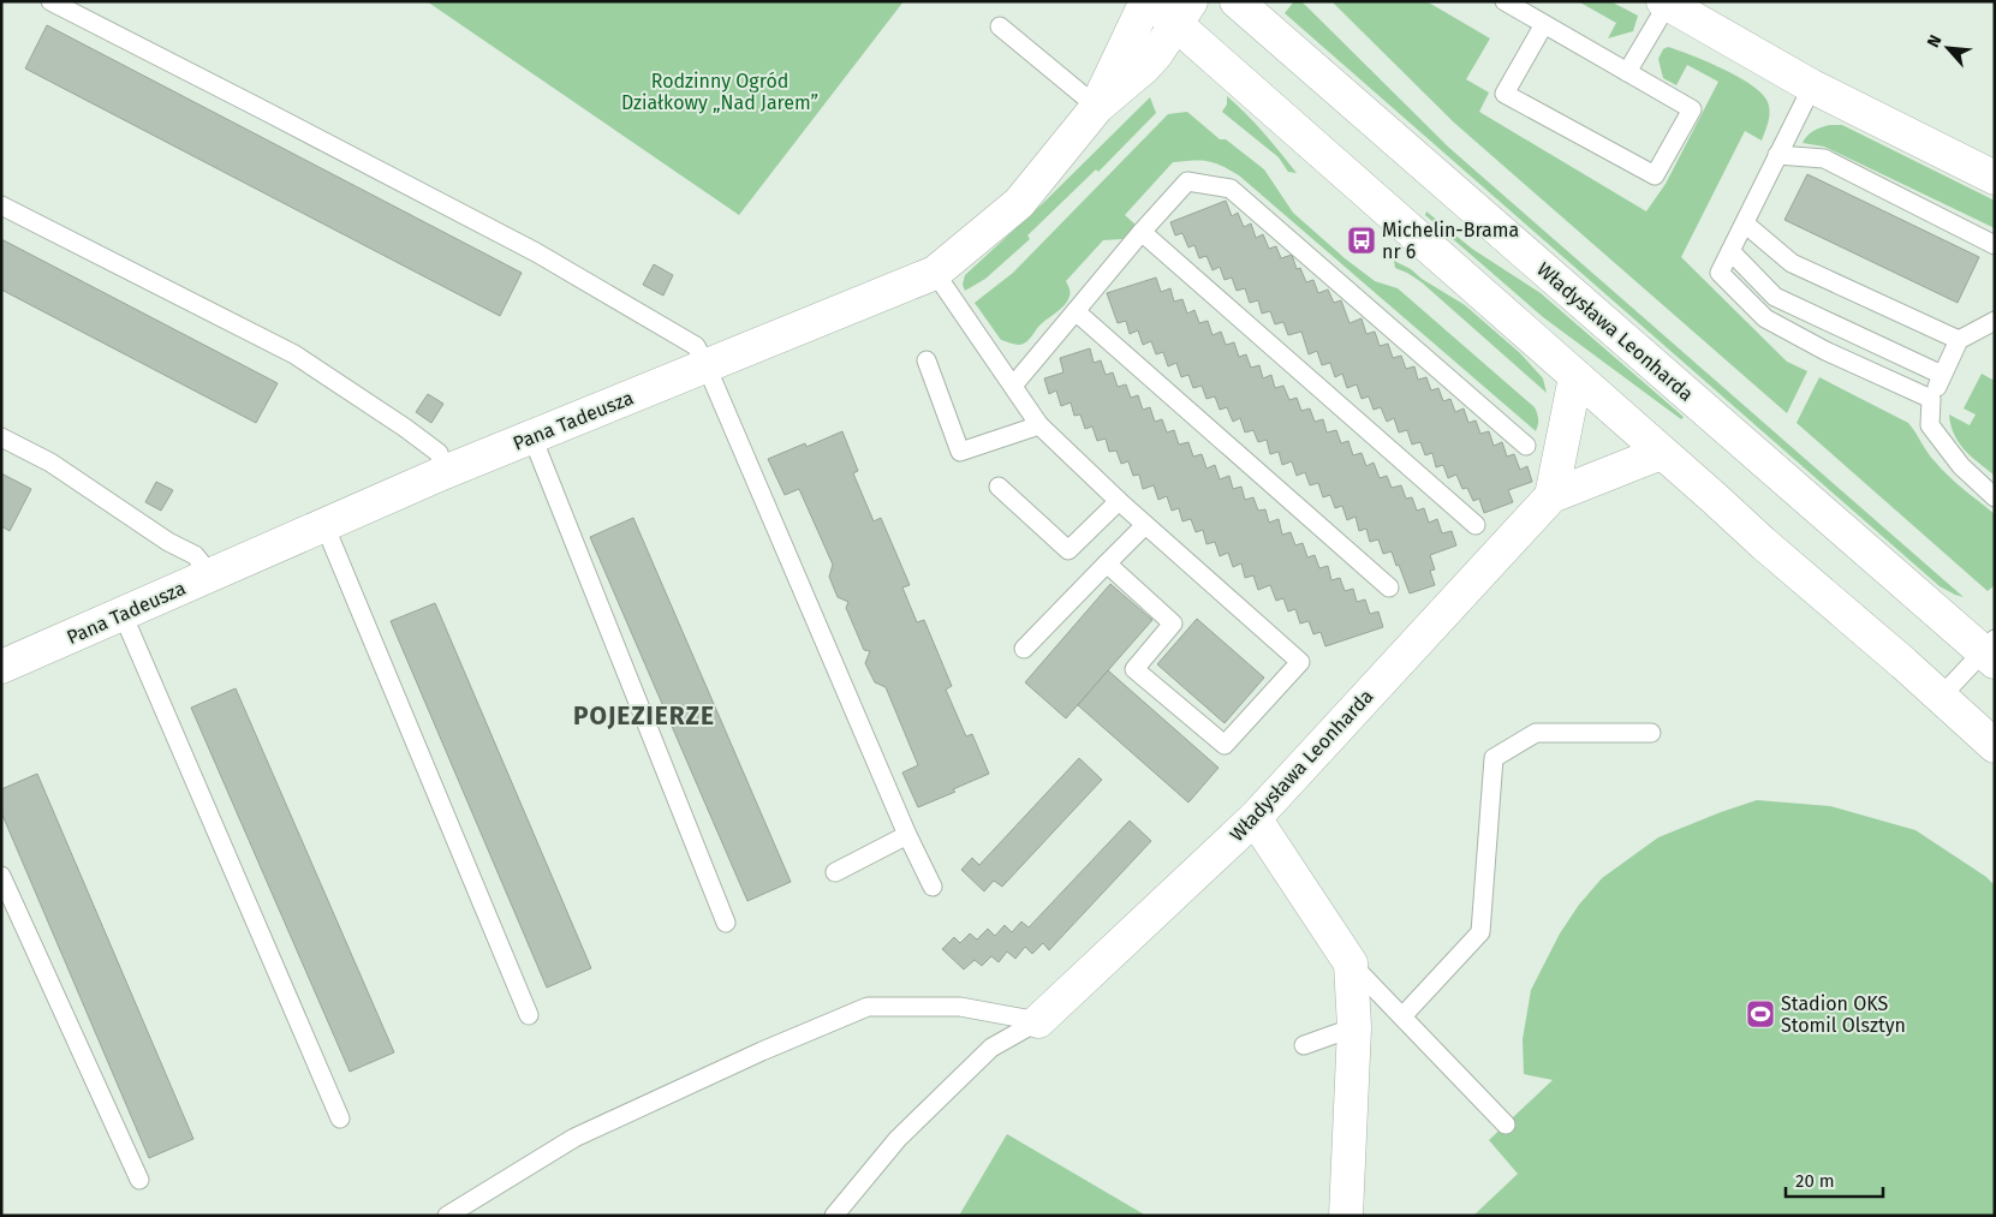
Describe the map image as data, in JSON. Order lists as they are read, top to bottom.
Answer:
{
  "streets": {
    "street": ["Władysława Leonharda", "Pana Tadeusza"]
  },
  "districts": ["POJEZIERZE"],
  "parks": ["Rodzinny Ogród Działkowy „Nad Jarem”"],
  "places": {
    "bus stop": ["Michelin-Brama nr 6"],
    "sports": ["Stadion OKS Stomil Olsztyn"]
  },
  "scale_bar": "20 m",
  "north": "top left"
}
